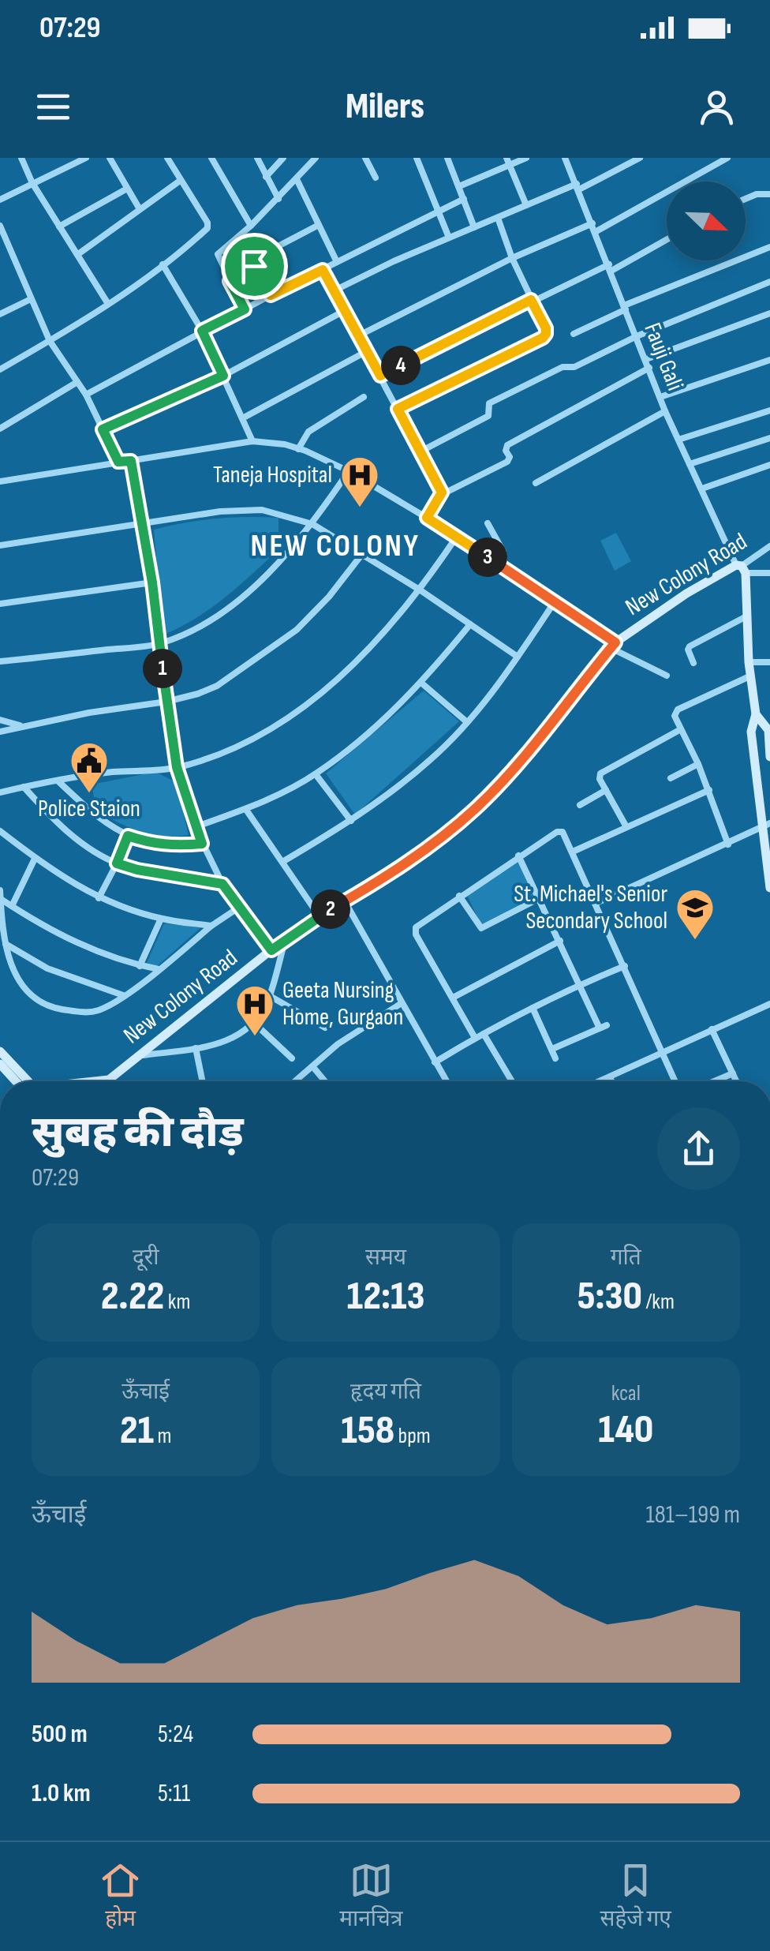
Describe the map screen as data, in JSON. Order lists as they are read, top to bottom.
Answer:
{
  "streets": {
    "street": ["Fauji Gali", "New Colony Road"]
  },
  "crossings": [
    ["Fauji Gali", "New Colony Road"]
  ],
  "districts": ["NEW COLONY"],
  "places": {
    "hospital": ["Taneja Hospital", "Geeta Nursing Home, Gurgaon"],
    "public building": ["Police Staion"],
    "school or university": ["St. Michael's Senior Secondary School"]
  },
  "north": "bottom right",
  "page": {
    "status": "07:29",
    "header": "Milers",
    "pins": [
      "4",
      "3",
      "1",
      "2"
    ],
    "heading": ["सुबह की दौड़", "07:29"],
    "stats": [
      ["दूरी", "2.22 km"],
      ["समय", "12:13"],
      ["गति", "5:30 /km"],
      ["ऊँचाई", "21 m"],
      ["हृदय गति", "158 bpm"],
      ["kcal", "140"]
    ],
    "chart": ["ऊँचाई", "181–199 m"],
    "list": [
      {
        "name": "500 m",
        "note": "5:24"
      },
      {
        "name": "1.0 km",
        "note": "5:11"
      }
    ],
    "tabs": ["होम", "मानचित्र", "सहेजे गए"]
  }
}
